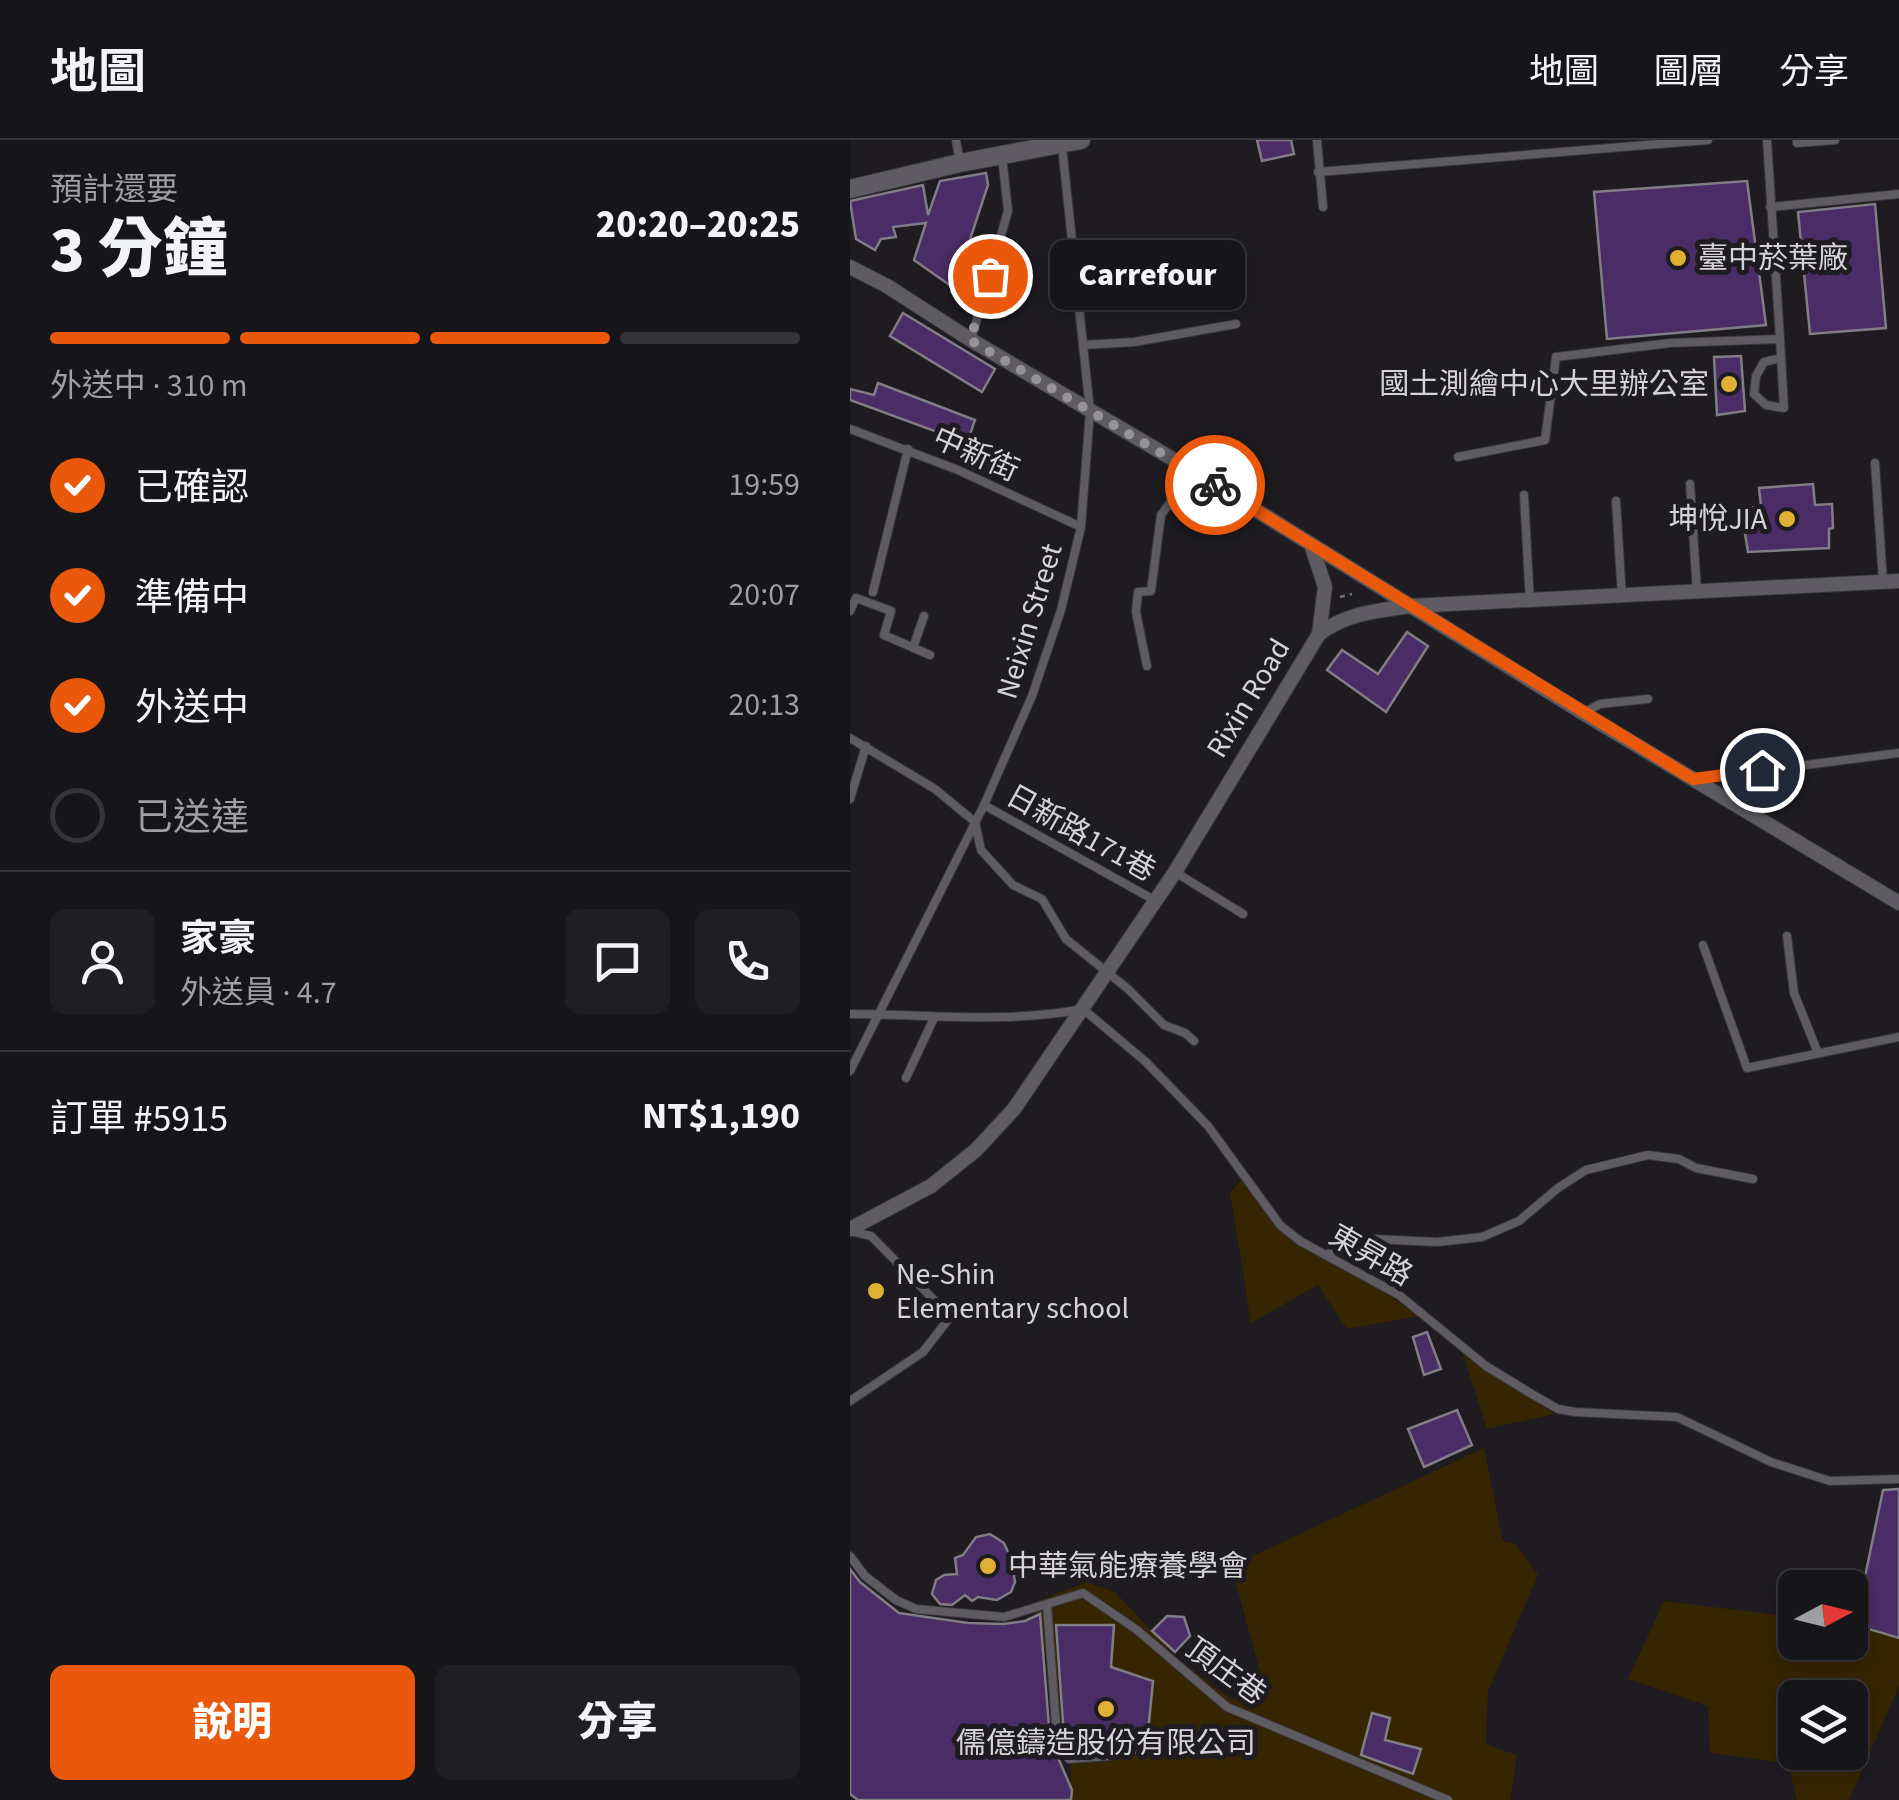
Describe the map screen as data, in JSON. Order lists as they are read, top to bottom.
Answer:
{
  "streets": {
    "street": ["Rixin Road"],
    "lane": [
      "中新街",
      "Neixin Street",
      "日新路171巷",
      "東昇路",
      "頂庄巷"
    ]
  },
  "crossings": [
    ["中新街", "Neixin Street"],
    ["Neixin Street", "日新路171巷"],
    ["Rixin Road", "日新路171巷"],
    ["Rixin Road", "東昇路"]
  ],
  "places": [
    "臺中菸葉廠",
    "Carrefour",
    "國土測繪中心大里辦公室",
    "坤悅JIA",
    "Ne-Shin Elementary school",
    "中華氣能療養學會",
    "儒億鑄造股份有限公司"
  ],
  "north": "right",
  "page": {
    "header": "地圖",
    "nav": ["地圖", "圖層", "分享"],
    "heading": ["3 分鐘", "預計還要", "20:20–20:25"],
    "panel": [
      "家豪",
      "外送員 · 4.7",
      "訂單 #5915",
      "NT$1,190"
    ],
    "bubble": "Carrefour",
    "bar": "外送中 · 310 m",
    "list": [
      ["已確認", "19:59"],
      ["準備中", "20:07"],
      ["外送中", "20:13"],
      "已送達"
    ],
    "buttons": ["說明", "分享"]
  }
}
